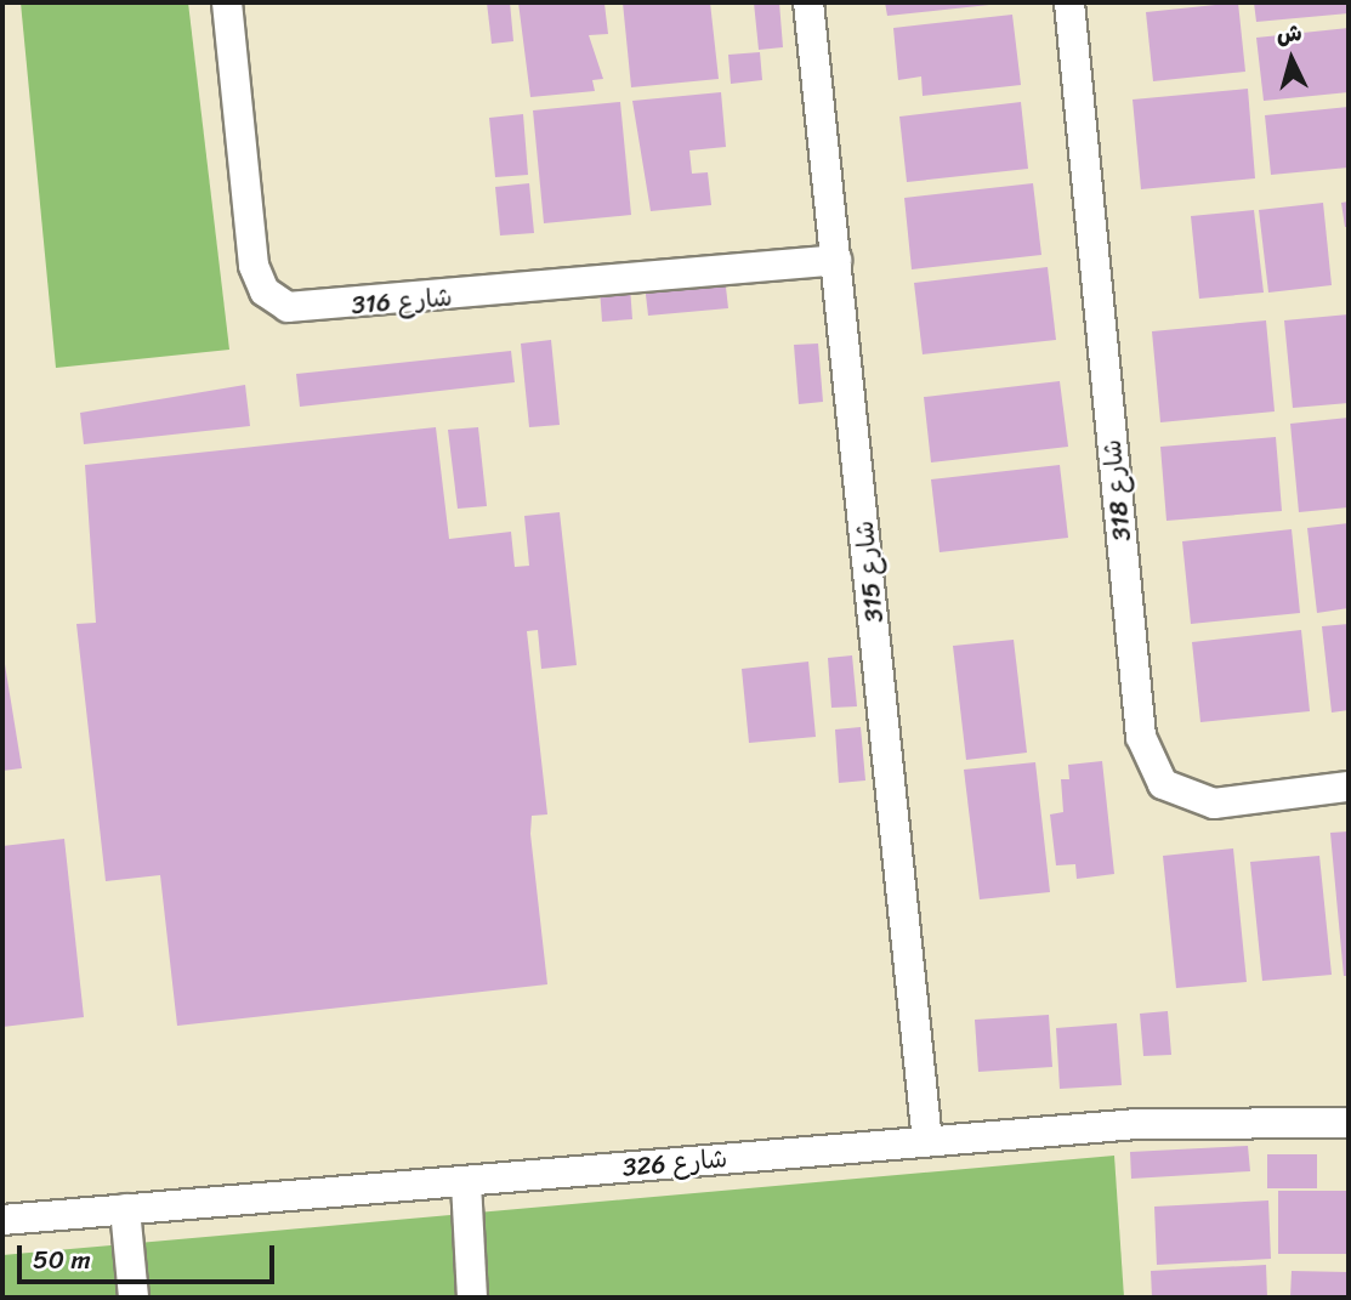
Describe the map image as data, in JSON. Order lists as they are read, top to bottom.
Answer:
{
  "streets": {
    "street": [
      "شارع 316",
      "شارع 318",
      "شارع 315",
      "شارع 326"
    ]
  },
  "crossings": [
    ["شارع 316", "شارع 315"],
    ["شارع 315", "شارع 326"]
  ],
  "scale_bar": "50 m",
  "north": "top"
}
